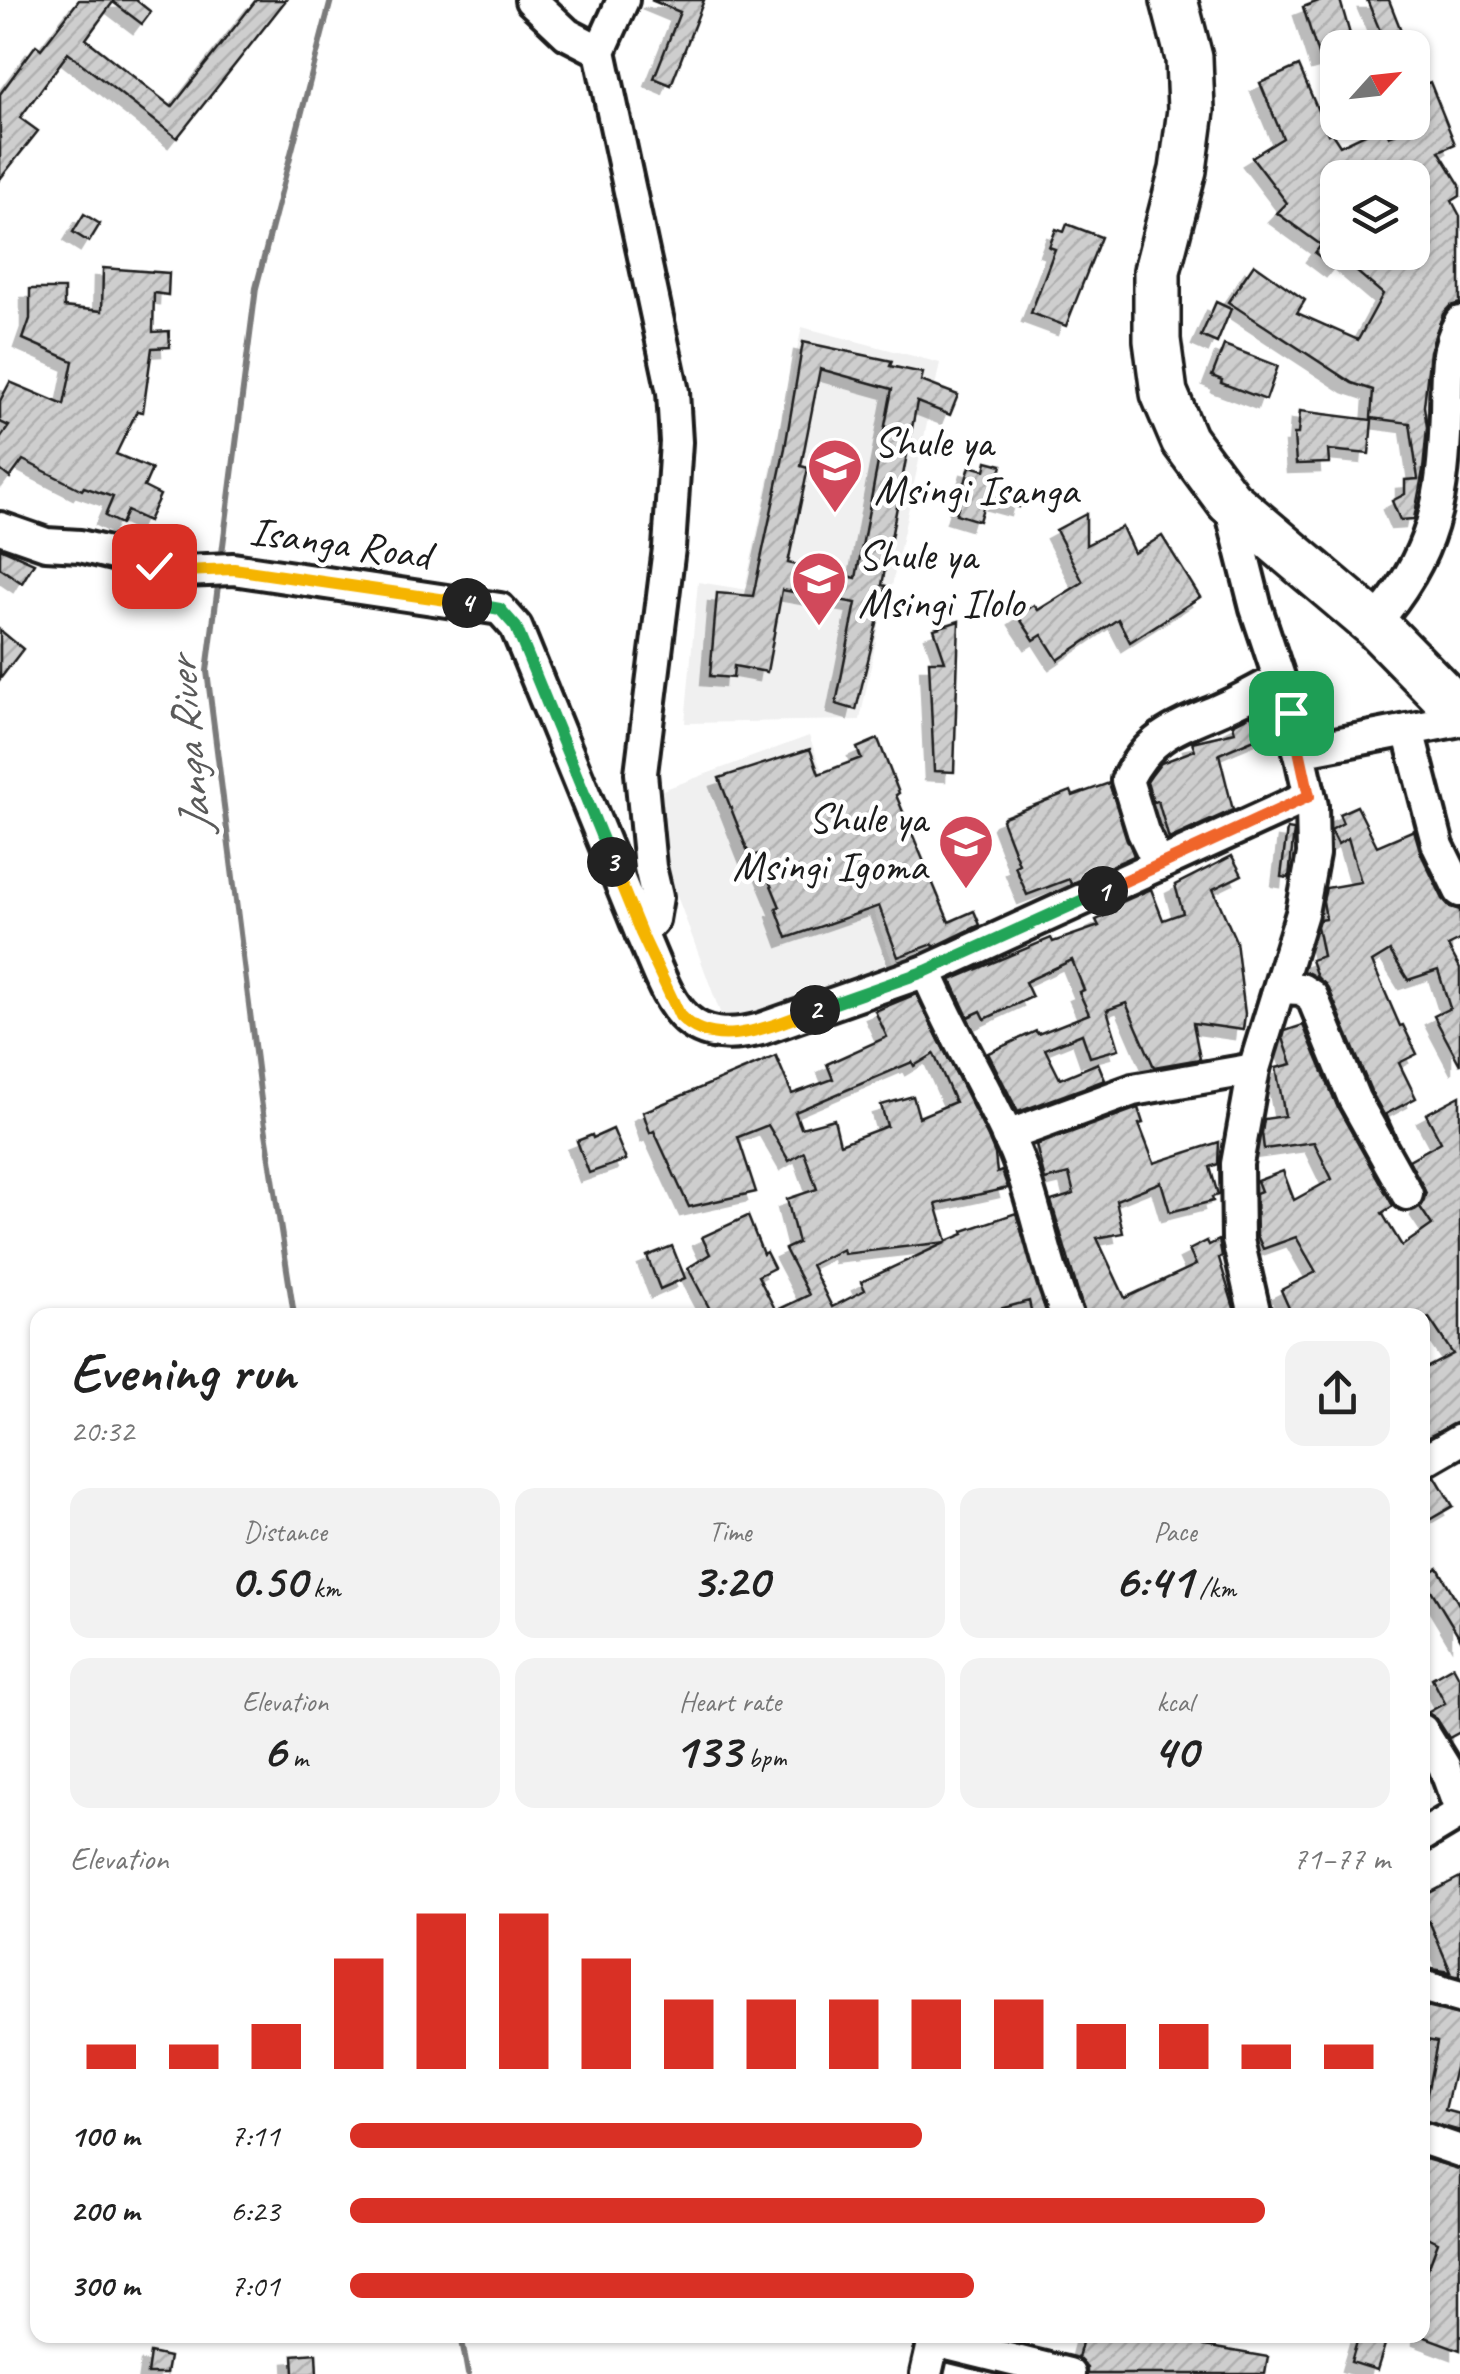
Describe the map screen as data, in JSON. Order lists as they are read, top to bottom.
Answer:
{
  "streets": {
    "street": ["Isanga Road"]
  },
  "water": ["Janga River"],
  "places": {
    "school or university": ["Shule ya Msingi Isanga", "Shule ya Msingi Ilolo", "Shule ya Msingi Igoma"]
  },
  "north": "top right",
  "page": {
    "pins": [
      "4",
      "3",
      "1",
      "2"
    ],
    "heading": ["Evening run", "20:32"],
    "stats": [
      ["Distance", "0.50 km"],
      ["Time", "3:20"],
      ["Pace", "6:41 /km"],
      ["Elevation", "6 m"],
      ["Heart rate", "133 bpm"],
      ["kcal", "40"]
    ],
    "chart": ["Elevation", "71–77 m"],
    "list": [
      {
        "name": "100 m",
        "note": "7:11"
      },
      {
        "name": "200 m",
        "note": "6:23"
      },
      {
        "name": "300 m",
        "note": "7:01"
      }
    ]
  }
}
